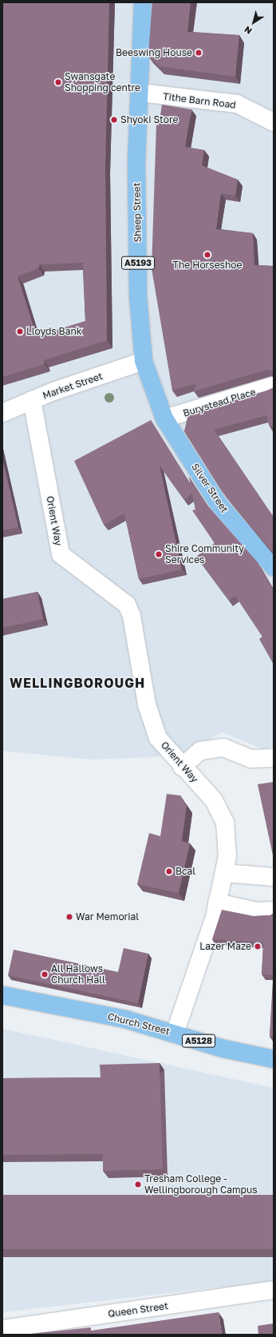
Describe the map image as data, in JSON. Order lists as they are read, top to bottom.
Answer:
{
  "streets": {
    "main road": [
      "Sheep Street",
      "A5193",
      "Silver Street",
      "Church Street",
      "A5128"
    ],
    "street": [
      "Tithe Barn Road",
      "Market Street",
      "Burystead Place",
      "Orient Way",
      "Queen Street"
    ]
  },
  "crossings": [
    ["Tithe Barn Road", "Sheep Street"],
    ["Sheep Street", "Market Street"],
    ["Sheep Street", "Burystead Place"],
    ["Sheep Street", "Silver Street"],
    ["Market Street", "Orient Way"],
    ["Burystead Place", "Silver Street"],
    ["Orient Way", "Church Street"]
  ],
  "districts": ["WELLINGBOROUGH"],
  "places": [
    "Beeswing House",
    "Swansgate Shopping centre",
    "Shyoki Store",
    "The Horseshoe",
    "Lloyds Bank",
    "Shire Community Services",
    "Bcal",
    "War Memorial",
    "Lazer Maze",
    "All Hallows Church Hall",
    "Tresham College - Wellingborough Campus"
  ],
  "north": "bottom left"
}
